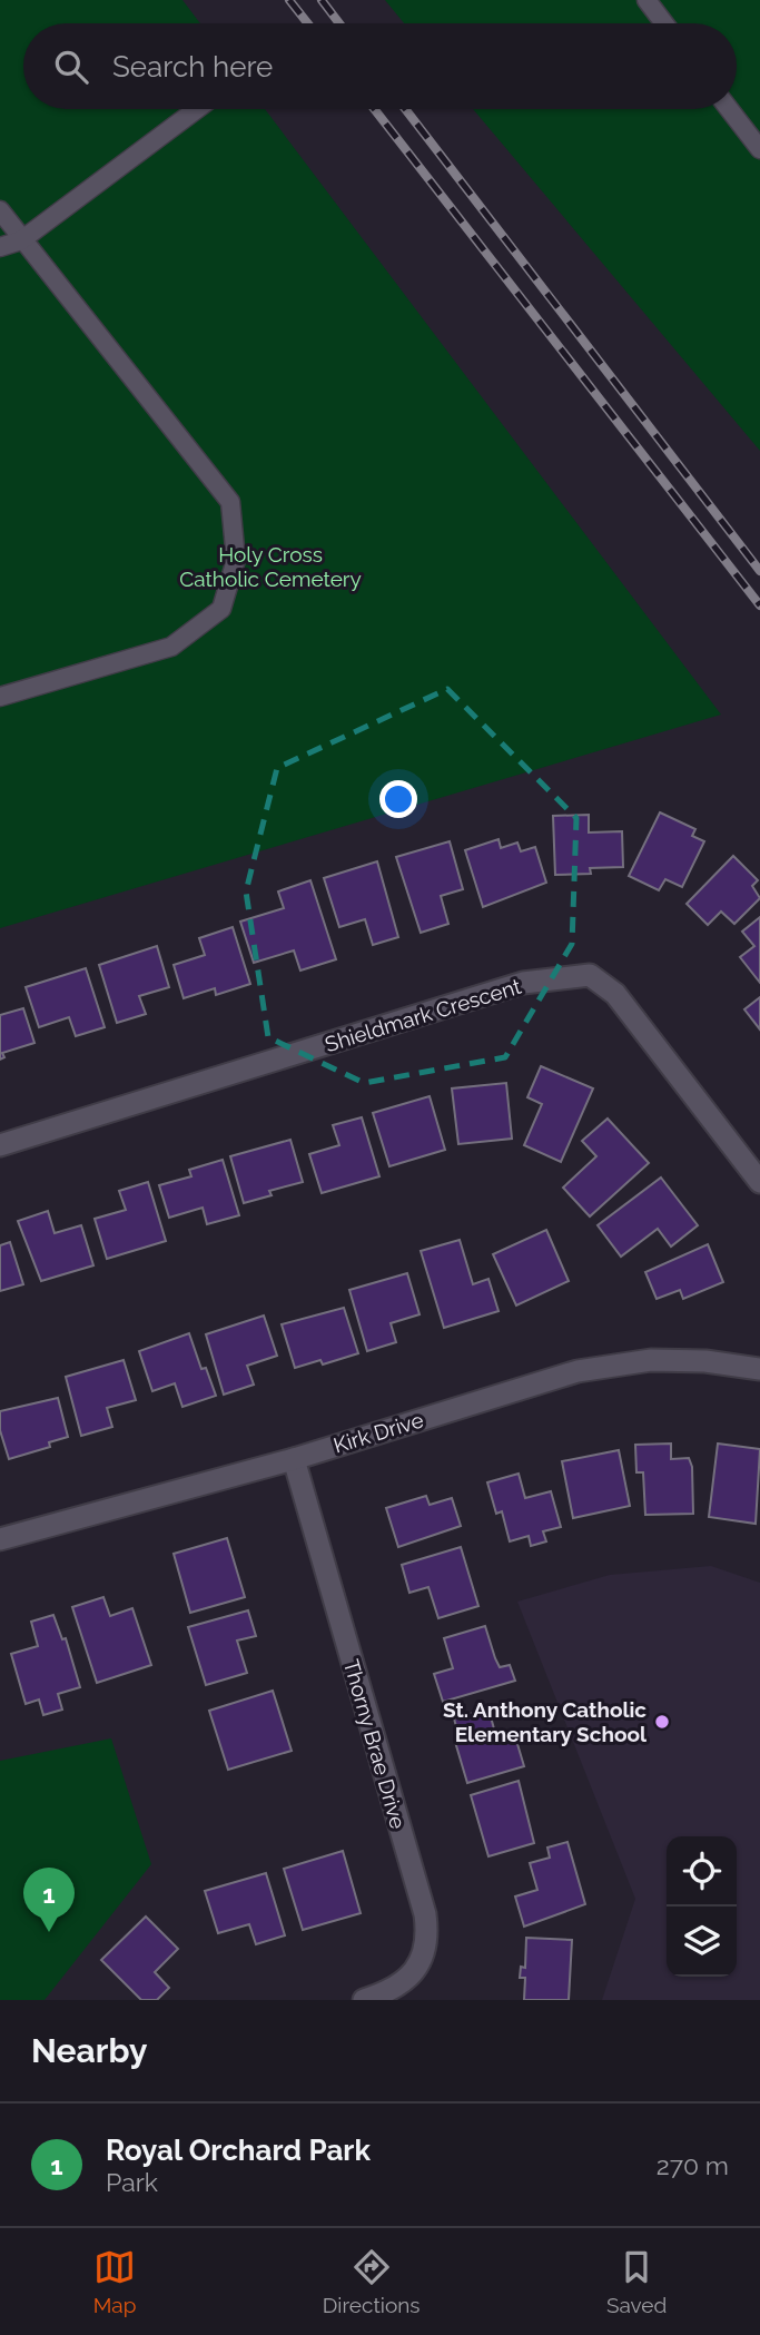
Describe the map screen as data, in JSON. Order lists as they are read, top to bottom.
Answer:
{
  "streets": {
    "street": ["Shieldmark Crescent", "Kirk Drive", "Thorny Brae Drive"]
  },
  "crossings": [
    ["Kirk Drive", "Thorny Brae Drive"]
  ],
  "parks": ["Holy Cross Catholic Cemetery"],
  "places": ["St. Anthony Catholic Elementary School"],
  "page": {
    "search": "Search here",
    "pins": "1",
    "heading": "Nearby",
    "list": [
      {
        "mark": "1",
        "name": "Royal Orchard Park",
        "note": "Park",
        "value": "270 m"
      }
    ],
    "nav": ["Map", "Directions", "Saved"]
  }
}
